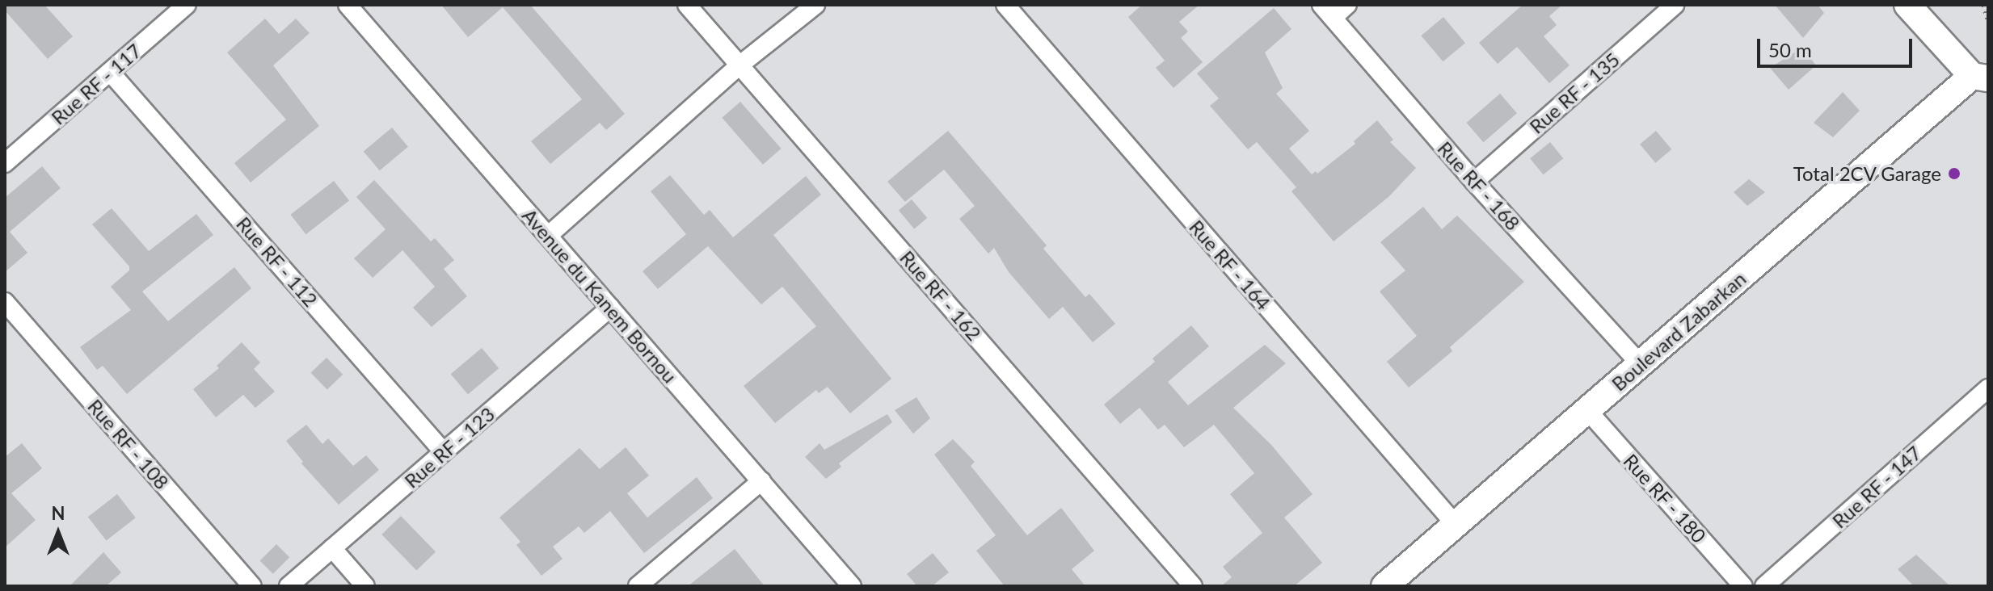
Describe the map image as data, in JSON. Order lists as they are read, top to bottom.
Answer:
{
  "streets": {
    "street": [
      "Rue RF - 117",
      "Rue RF - 135",
      "Rue RF - 168",
      "Rue RF - 112",
      "Rue RF - 164",
      "Avenue du Kanem Bornou",
      "Rue RF - 162",
      "Boulevard Zabarkan",
      "Rue RF - 108",
      "Rue RF - 123",
      "Rue RF - 147",
      "Rue RF - 180"
    ]
  },
  "crossings": [
    ["Rue RF - 117", "Rue RF - 112"],
    ["Rue RF - 135", "Rue RF - 168"],
    ["Rue RF - 168", "Boulevard Zabarkan"],
    ["Rue RF - 112", "Rue RF - 123"],
    ["Rue RF - 164", "Boulevard Zabarkan"],
    ["Avenue du Kanem Bornou", "Rue RF - 123"],
    ["Boulevard Zabarkan", "Rue RF - 180"]
  ],
  "places": ["Total 2CV Garage"],
  "scale_bar": "50 m",
  "north": "top"
}
